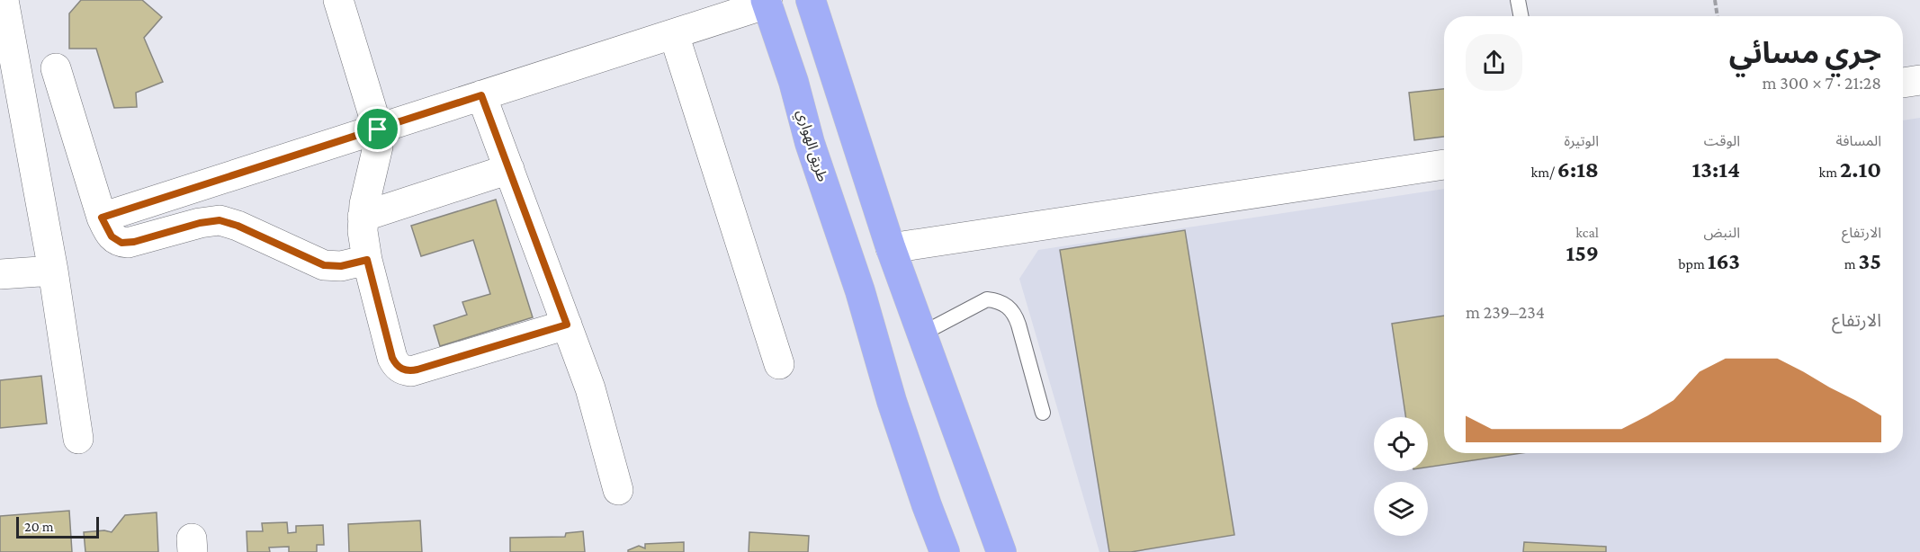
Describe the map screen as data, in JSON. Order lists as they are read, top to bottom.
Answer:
{
  "streets": {
    "highway": ["طريق الهواري"]
  },
  "scale_bar": "20 m",
  "page": {
    "heading": ["جري مسائي", "21:28 · 7 × 300 m"],
    "stats": [
      ["المسافة", "2.10 km"],
      ["الوقت", "13:14"],
      ["الوتيرة", "6:18 /km"],
      ["الارتفاع", "35 m"],
      ["النبض", "163 bpm"],
      ["kcal", "159"]
    ],
    "chart": ["الارتفاع", "234–239 m"],
    "scale": "20 m"
  }
}
